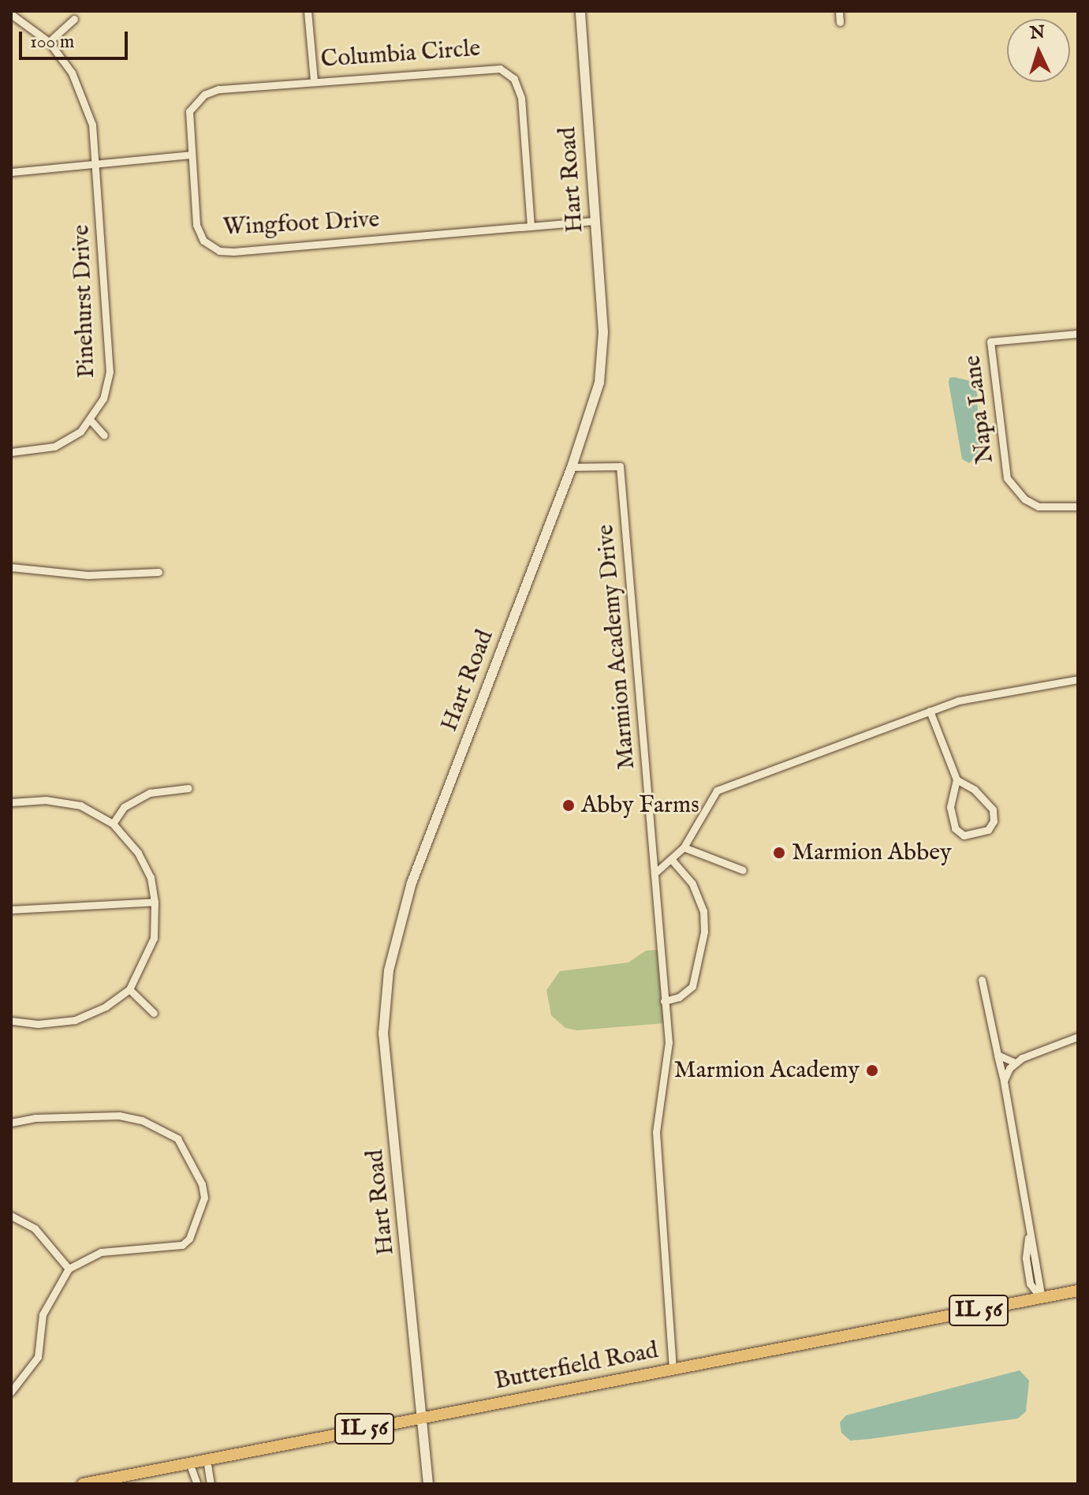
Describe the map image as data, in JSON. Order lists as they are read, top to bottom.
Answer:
{
  "streets": {
    "main road": ["IL 56", "Butterfield Road"],
    "street": [
      "Columbia Circle",
      "Hart Road",
      "Wingfoot Drive",
      "Pinehurst Drive",
      "Napa Lane",
      "Marmion Academy Drive"
    ]
  },
  "crossings": [
    ["Columbia Circle", "Wingfoot Drive"],
    ["Hart Road", "Wingfoot Drive"],
    ["Hart Road", "Marmion Academy Drive"],
    ["Hart Road", "Butterfield Road"],
    ["Marmion Academy Drive", "Butterfield Road"]
  ],
  "places": ["Abby Farms", "Marmion Abbey", "Marmion Academy"],
  "scale_bar": "100 m",
  "north": "top"
}
